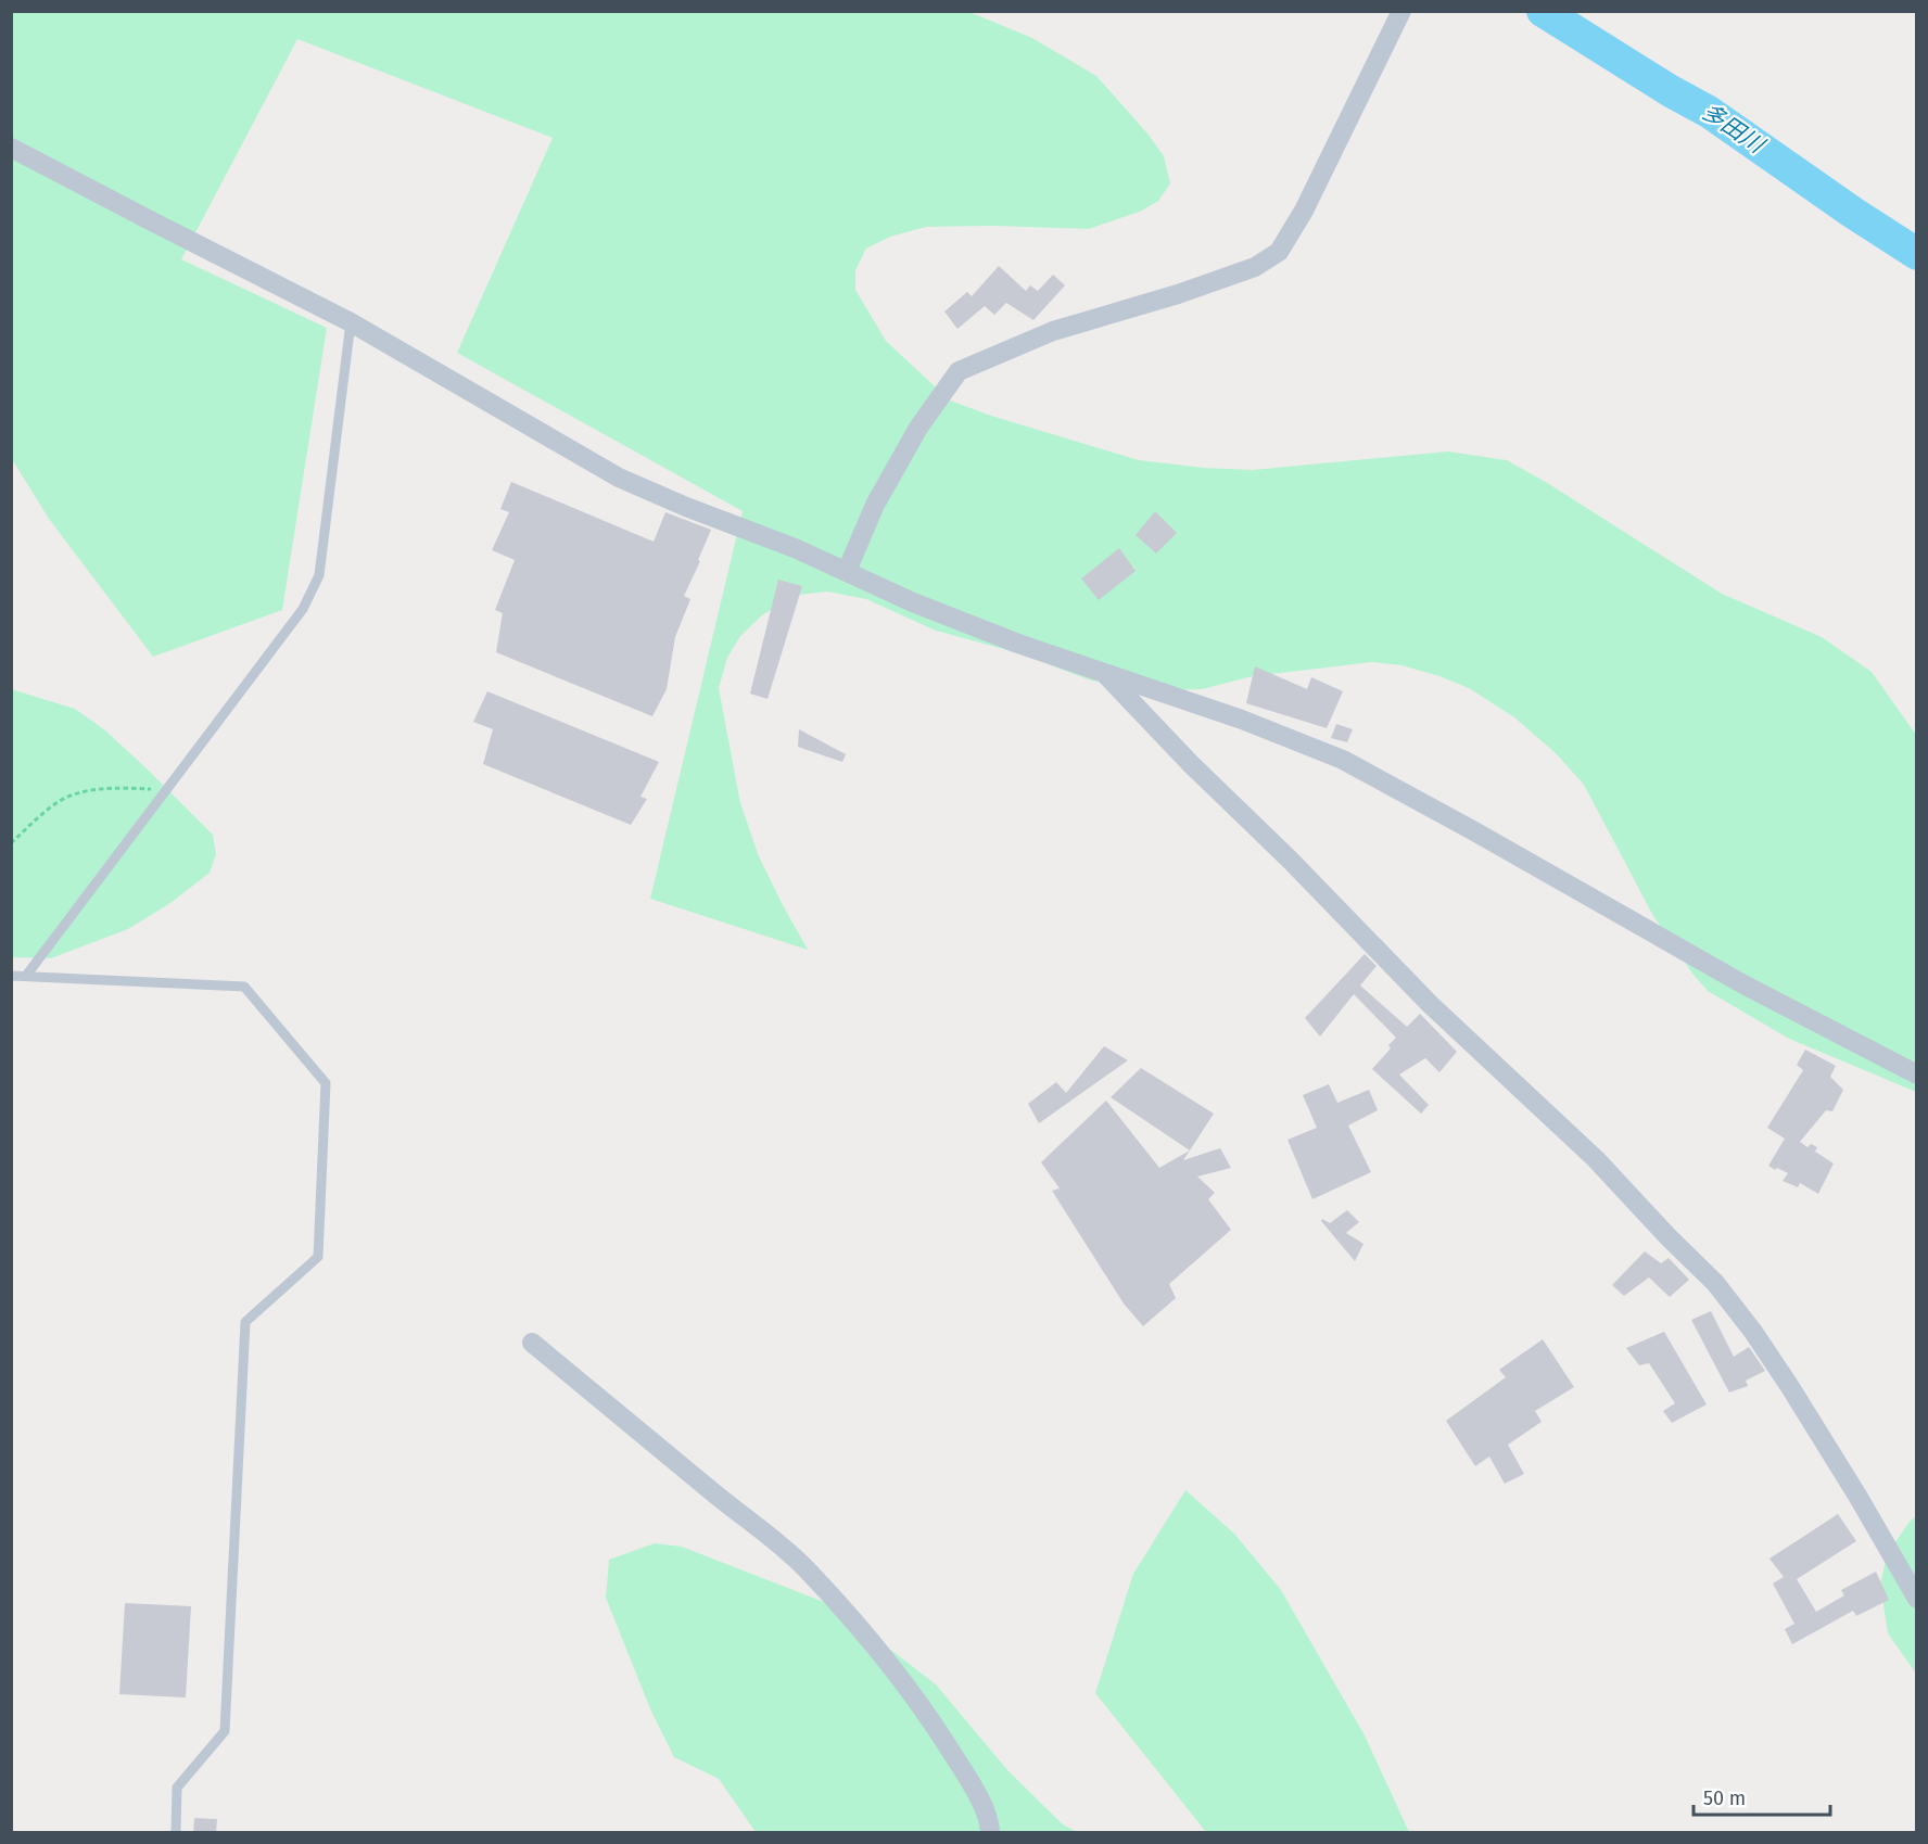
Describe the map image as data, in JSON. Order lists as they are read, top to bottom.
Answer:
{
  "water": ["多田川"],
  "scale_bar": "50 m"
}
